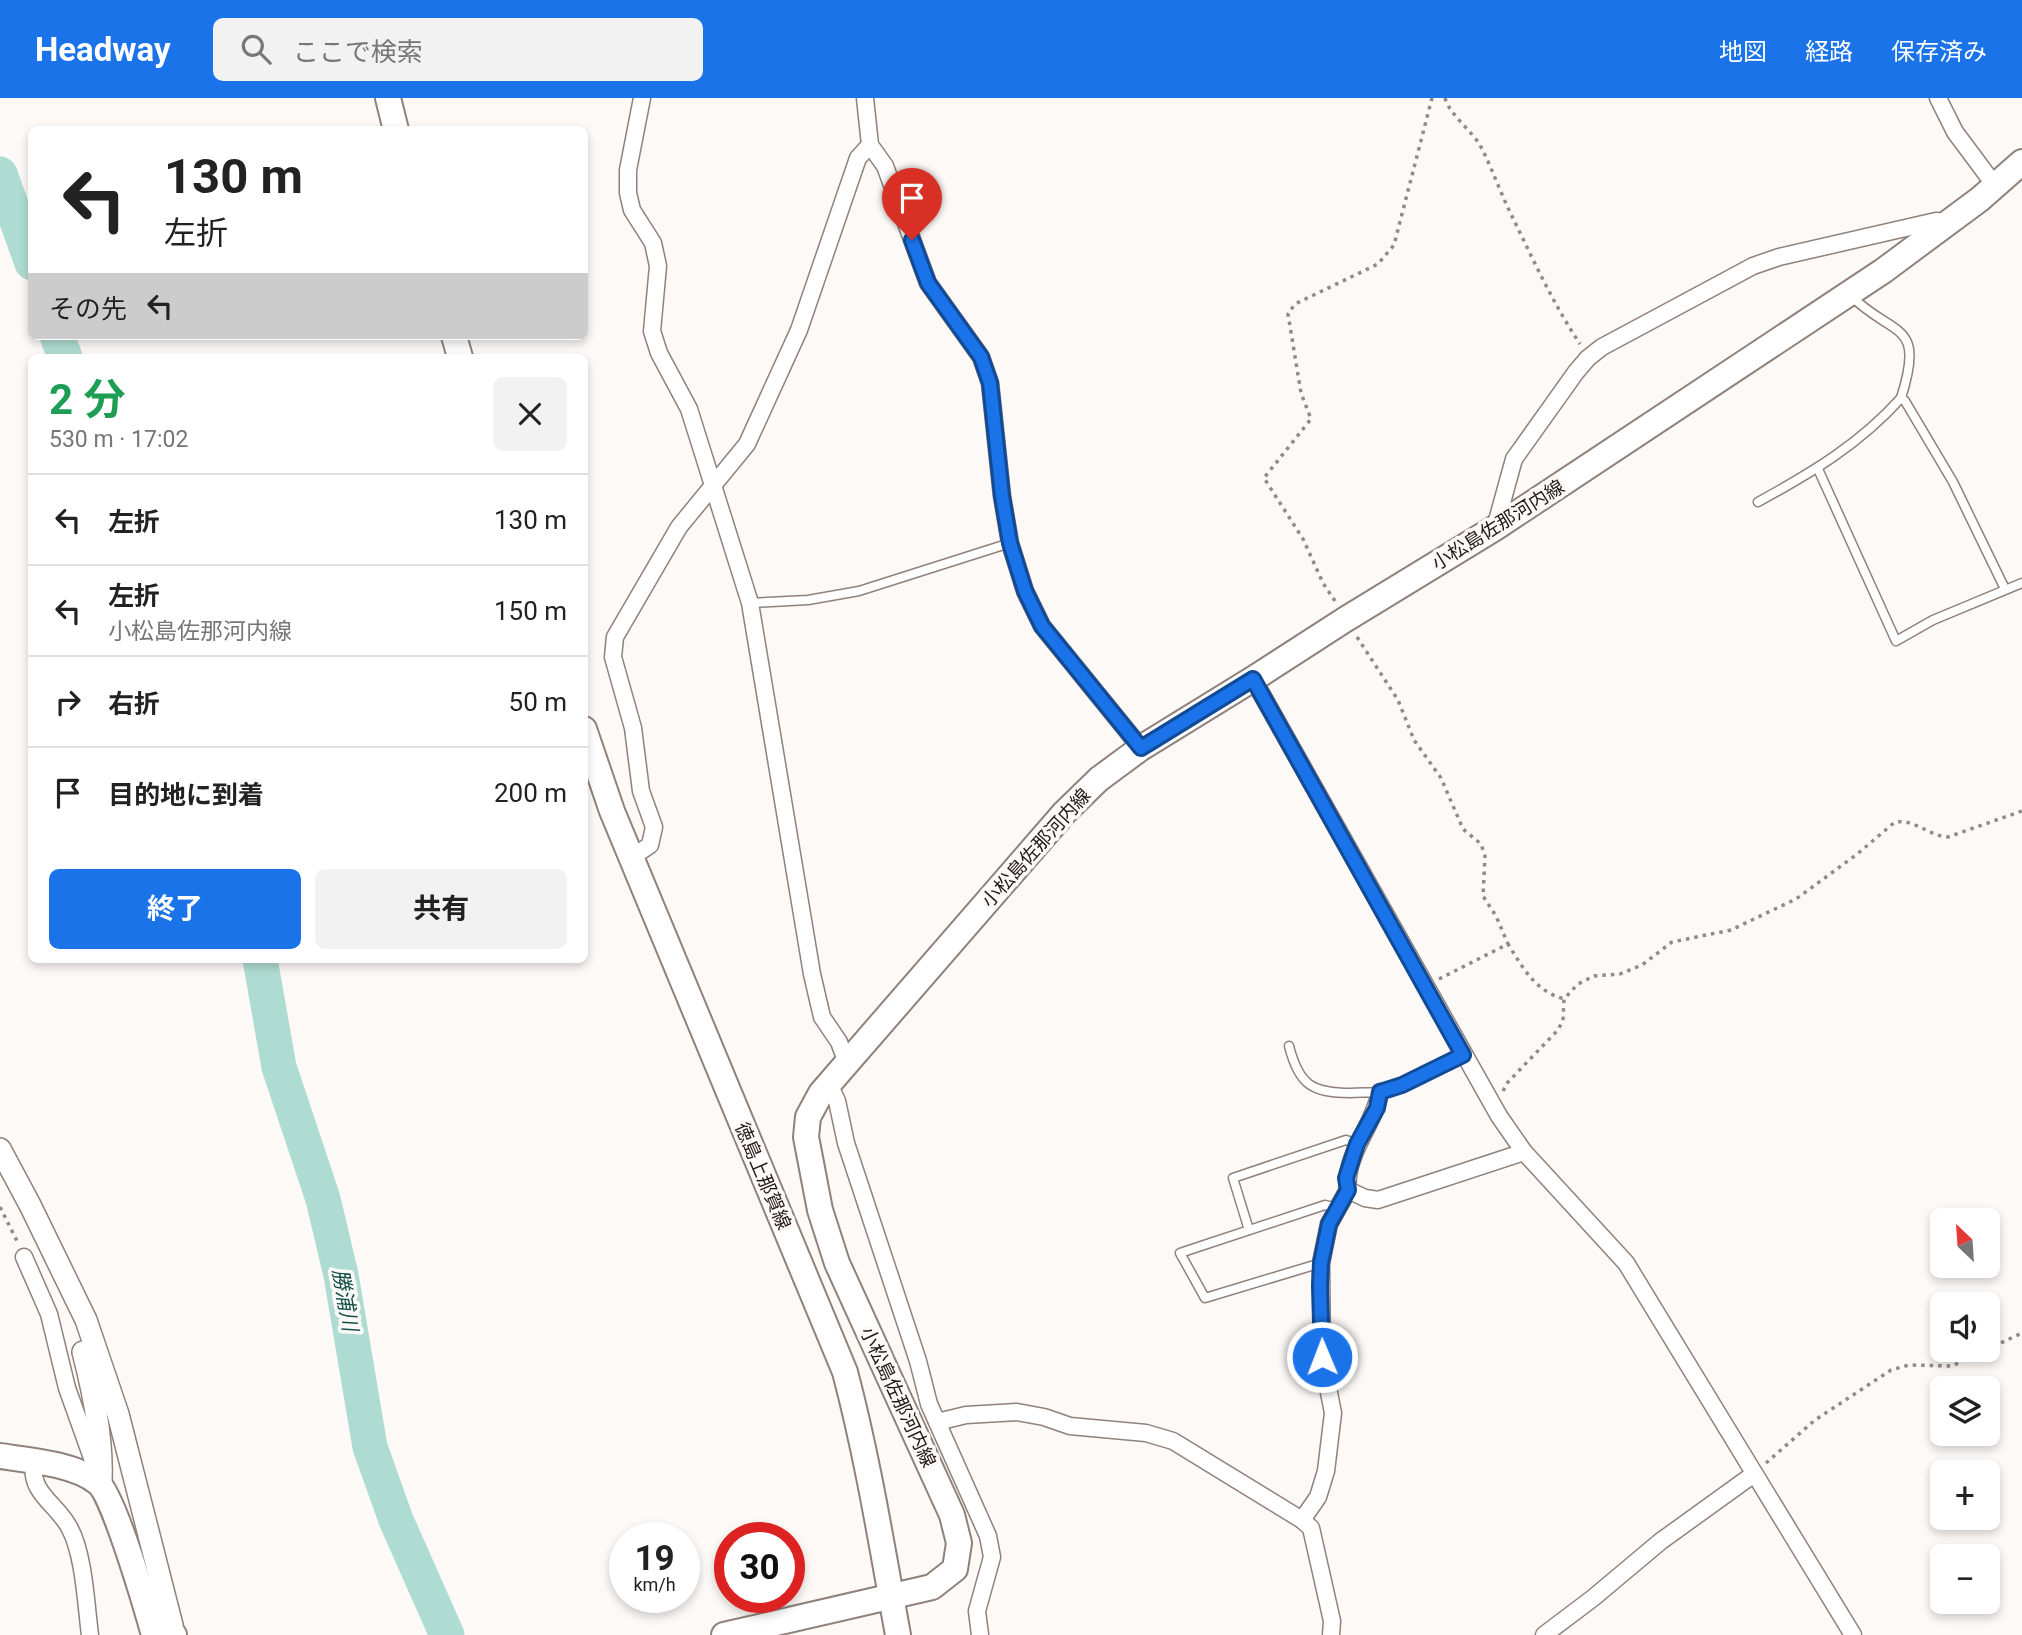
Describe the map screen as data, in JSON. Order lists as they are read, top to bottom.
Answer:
{
  "streets": {
    "main road": ["小松島佐那河内線", "徳島上那賀線"]
  },
  "crossings": [
    ["小松島佐那河内線", "徳島上那賀線"]
  ],
  "water": ["勝浦川"],
  "north": "top left",
  "page": {
    "header": "Headway",
    "search": "ここで検索",
    "nav": ["地図", "経路", "保存済み"],
    "turn": ["130 m", "左折"],
    "then": "その先",
    "heading": ["2 分", "530 m · 17:02"],
    "list": [
      {
        "name": "左折",
        "value": "130 m"
      },
      {
        "name": "左折",
        "note": "小松島佐那河内線",
        "value": "150 m"
      },
      {
        "name": "右折",
        "value": "50 m"
      },
      {
        "name": "目的地に到着",
        "value": "200 m"
      }
    ],
    "buttons": ["終了", "共有"],
    "map_buttons": ["+", "−"],
    "speed": "19 km/h",
    "limit": "30"
  }
}
